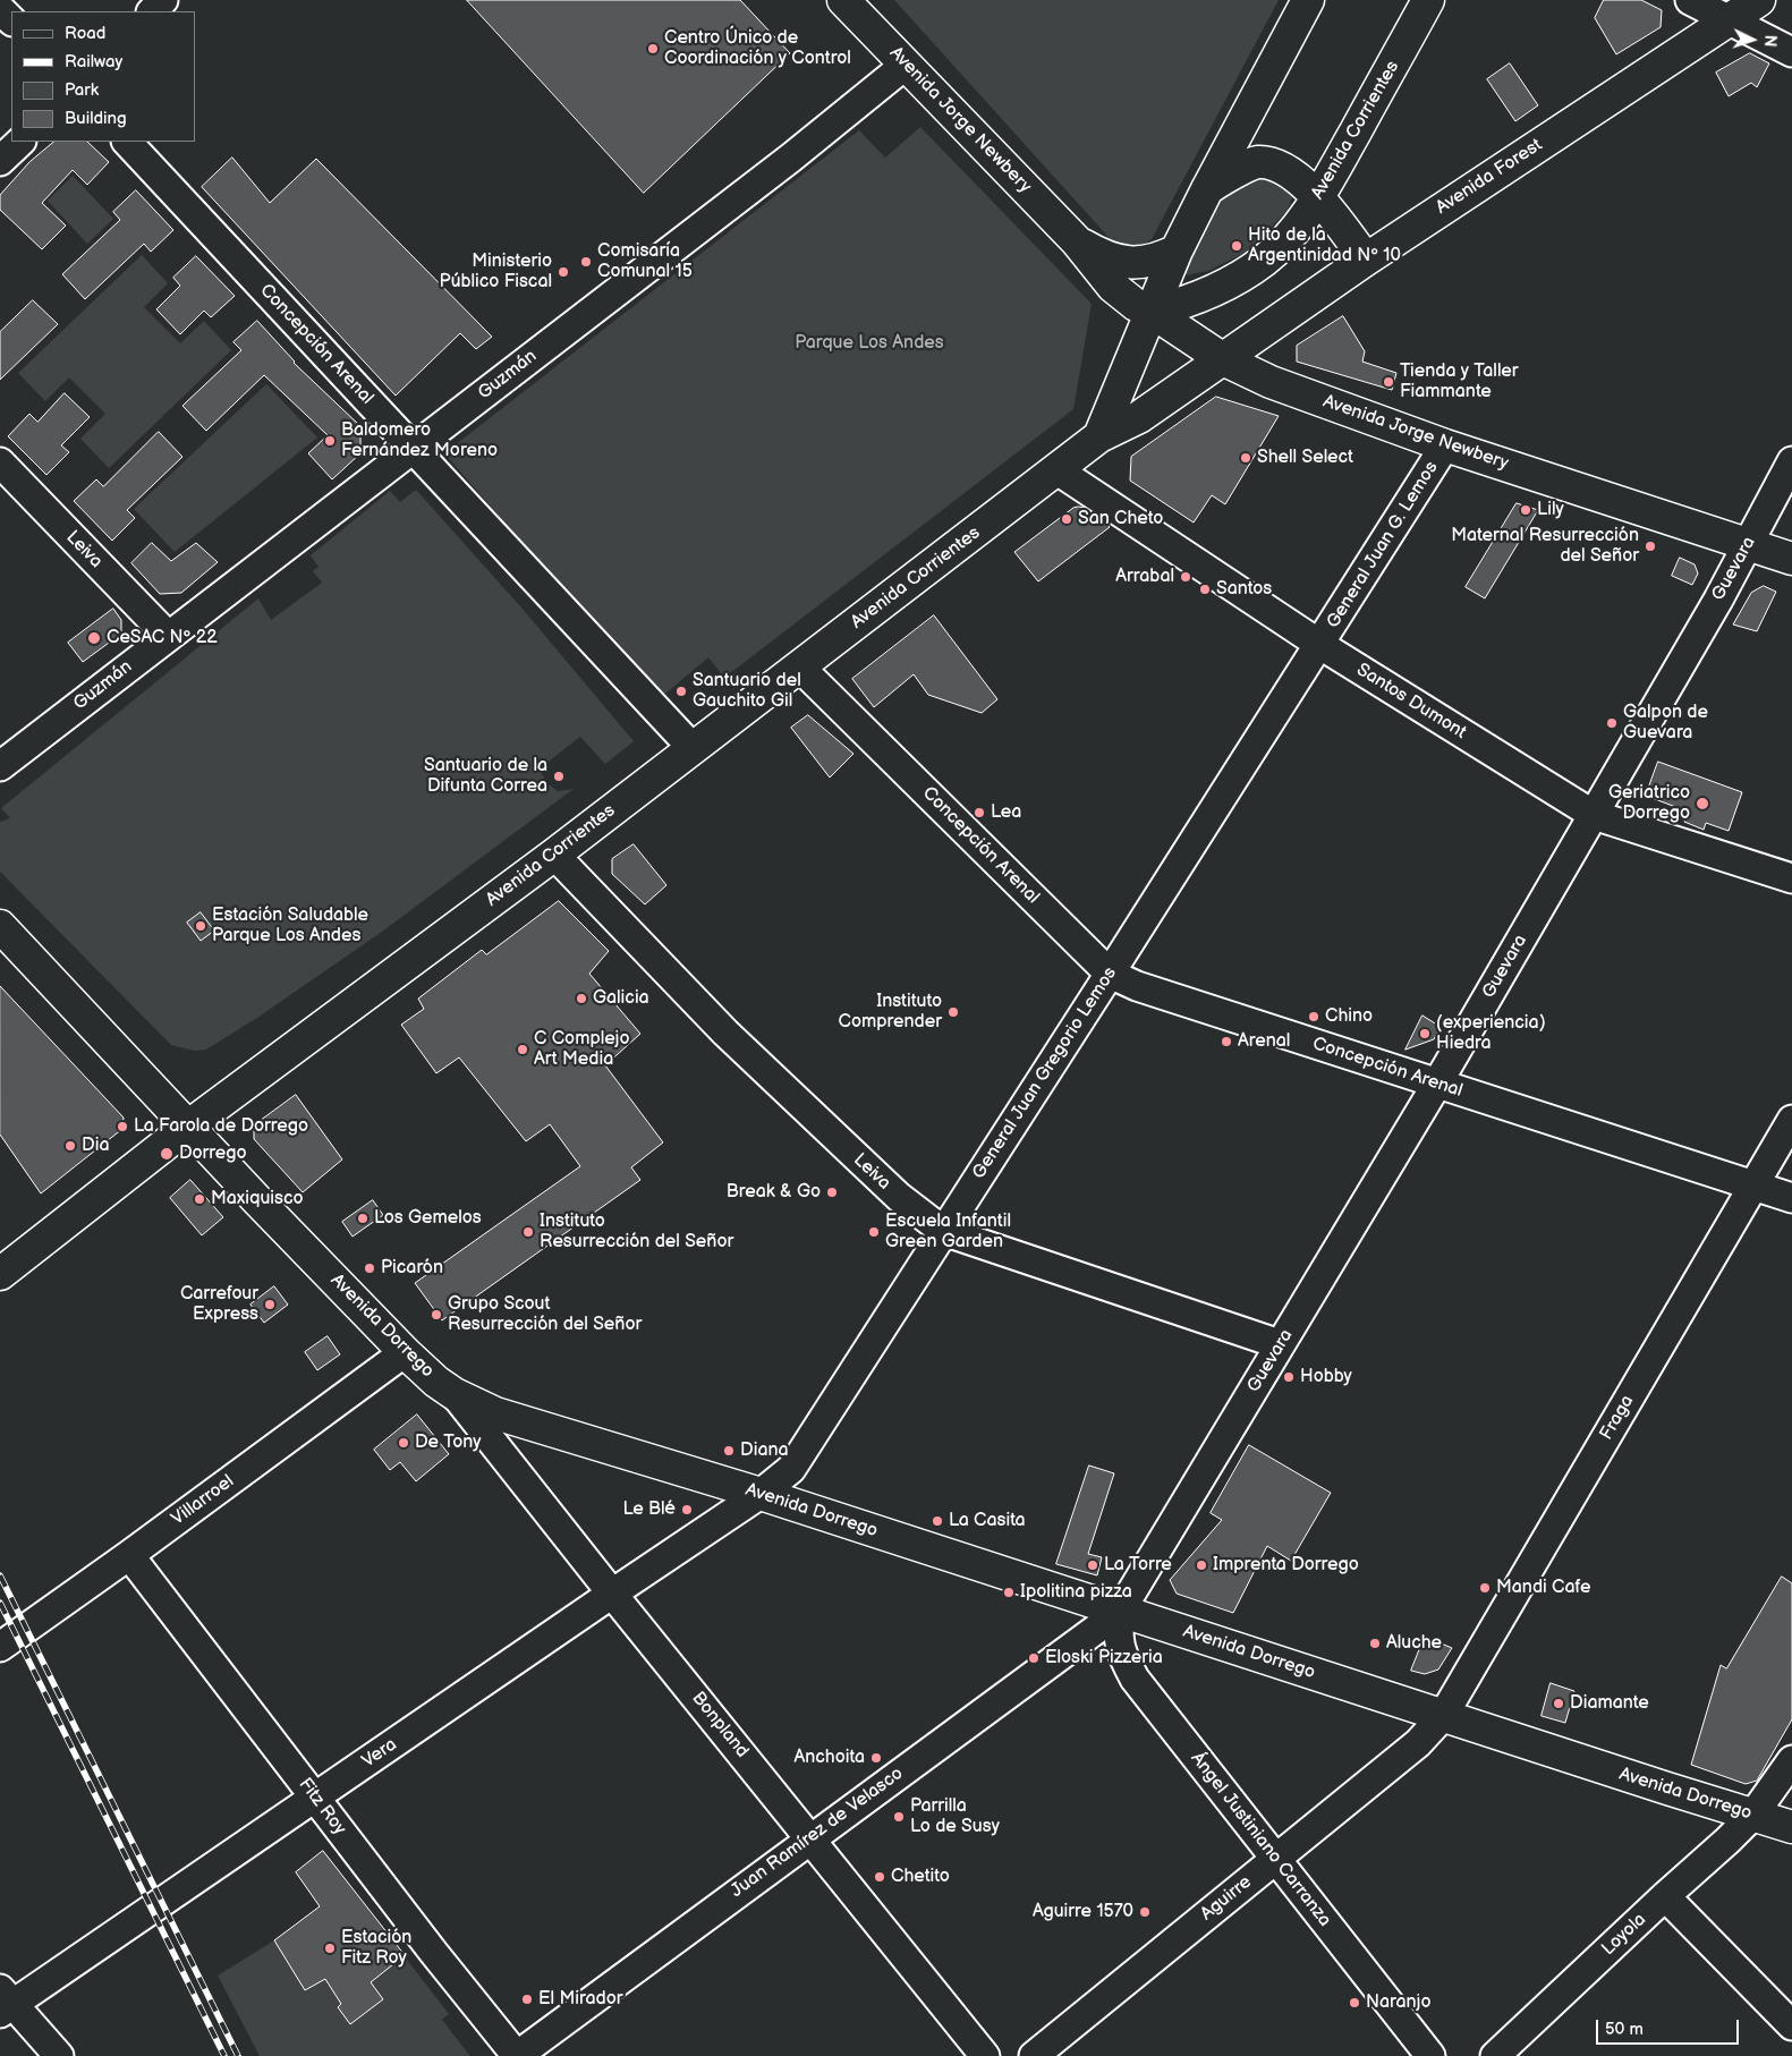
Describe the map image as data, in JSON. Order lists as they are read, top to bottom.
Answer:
{
  "streets": {
    "main road": [
      "Avenida Jorge Newbery",
      "Avenida Corrientes",
      "Avenida Forest",
      "Avenida Dorrego"
    ],
    "street": [
      "Concepción Arenal",
      "Guzmán",
      "General Juan G. Lemos",
      "Leiva",
      "Guevara",
      "Santos Dumont",
      "General Juan Gregorio Lemos",
      "Fraga",
      "Villarroel",
      "Bonpland",
      "Vera",
      "Fitz Roy",
      "Juan Ramírez de Velasco",
      "Ángel Justiniano Carranza",
      "Aguirre",
      "Loyola"
    ]
  },
  "crossings": [
    ["Avenida Jorge Newbery", "Avenida Corrientes"],
    ["Avenida Jorge Newbery", "Avenida Forest"],
    ["Avenida Jorge Newbery", "Guzmán"],
    ["Avenida Jorge Newbery", "General Juan G. Lemos"],
    ["Avenida Jorge Newbery", "Guevara"],
    ["Avenida Corrientes", "Avenida Forest"],
    ["Avenida Corrientes", "Concepción Arenal"],
    ["Avenida Corrientes", "Leiva"],
    ["Avenida Corrientes", "Santos Dumont"],
    ["Avenida Corrientes", "Avenida Dorrego"],
    ["Concepción Arenal", "Guzmán"],
    ["Concepción Arenal", "Guevara"],
    ["Concepción Arenal", "General Juan Gregorio Lemos"],
    ["Concepción Arenal", "Fraga"],
    ["Guzmán", "Leiva"],
    ["General Juan G. Lemos", "Santos Dumont"],
    ["General Juan G. Lemos", "General Juan Gregorio Lemos"],
    ["Leiva", "Guevara"],
    ["Leiva", "General Juan Gregorio Lemos"],
    ["Guevara", "Santos Dumont"],
    ["Guevara", "Avenida Dorrego"],
    ["Guevara", "Juan Ramírez de Velasco"],
    ["Guevara", "Ángel Justiniano Carranza"],
    ["Santos Dumont", "General Juan Gregorio Lemos"],
    ["General Juan Gregorio Lemos", "Avenida Dorrego"],
    ["General Juan Gregorio Lemos", "Vera"],
    ["Avenida Dorrego", "Fraga"],
    ["Avenida Dorrego", "Villarroel"],
    ["Avenida Dorrego", "Bonpland"],
    ["Avenida Dorrego", "Vera"],
    ["Avenida Dorrego", "Juan Ramírez de Velasco"],
    ["Avenida Dorrego", "Ángel Justiniano Carranza"],
    ["Avenida Dorrego", "Aguirre"],
    ["Avenida Dorrego", "Loyola"],
    ["Fraga", "Aguirre"],
    ["Villarroel", "Fitz Roy"],
    ["Bonpland", "Vera"],
    ["Bonpland", "Juan Ramírez de Velasco"],
    ["Vera", "Fitz Roy"],
    ["Fitz Roy", "Juan Ramírez de Velasco"],
    ["Juan Ramírez de Velasco", "Ángel Justiniano Carranza"],
    ["Ángel Justiniano Carranza", "Aguirre"]
  ],
  "parks": ["Parque Los Andes"],
  "places": [
    "Centro Único de Coordinación y Control",
    "Hito de la Argentinidad Nº 10",
    "Comisaría Comunal 15",
    "Ministerio Público Fiscal",
    "Tienda y Taller Fiammante",
    "Baldomero Fernández Moreno",
    "Shell Select",
    "Lily",
    "San Cheto",
    "Maternal Resurrección del Señor",
    "Arrabal",
    "Santos",
    "CeSAC Nº 22",
    "Santuario del Gauchito Gil",
    "Galpon de Guevara",
    "Santuario de la Difunta Correa",
    "Geriatrico Dorrego",
    "Lea",
    "Estación Saludable Parque Los Andes",
    "Galicia",
    "Instituto Comprender",
    "Chino",
    "(experiencia) Hiedra",
    "Arenal",
    "C Complejo Art Media",
    "La Farola de Dorrego",
    "Dia",
    "Dorrego",
    "Break & Go",
    "Maxiquisco",
    "Los Gemelos",
    "Instituto Resurrección del Señor",
    "Escuela Infantil Green Garden",
    "Picarón",
    "Carrefour Express",
    "Grupo Scout Resurrección del Señor",
    "Hobby",
    "De Tony",
    "Diana",
    "Le Blé",
    "La Casita",
    "La Torre",
    "Imprenta Dorrego",
    "Mandi Cafe",
    "Ipolitina pizza",
    "Aluche",
    "Eloski Pizzeria",
    "Diamante",
    "Anchoita",
    "Parrilla Lo de Susy",
    "Chetito",
    "Aguirre 1570",
    "Estación Fitz Roy",
    "El Mirador",
    "Naranjo"
  ],
  "legend": [
    "Road",
    "Railway",
    "Park",
    "Building"
  ],
  "scale_bar": "50 m",
  "north": "right"
}
